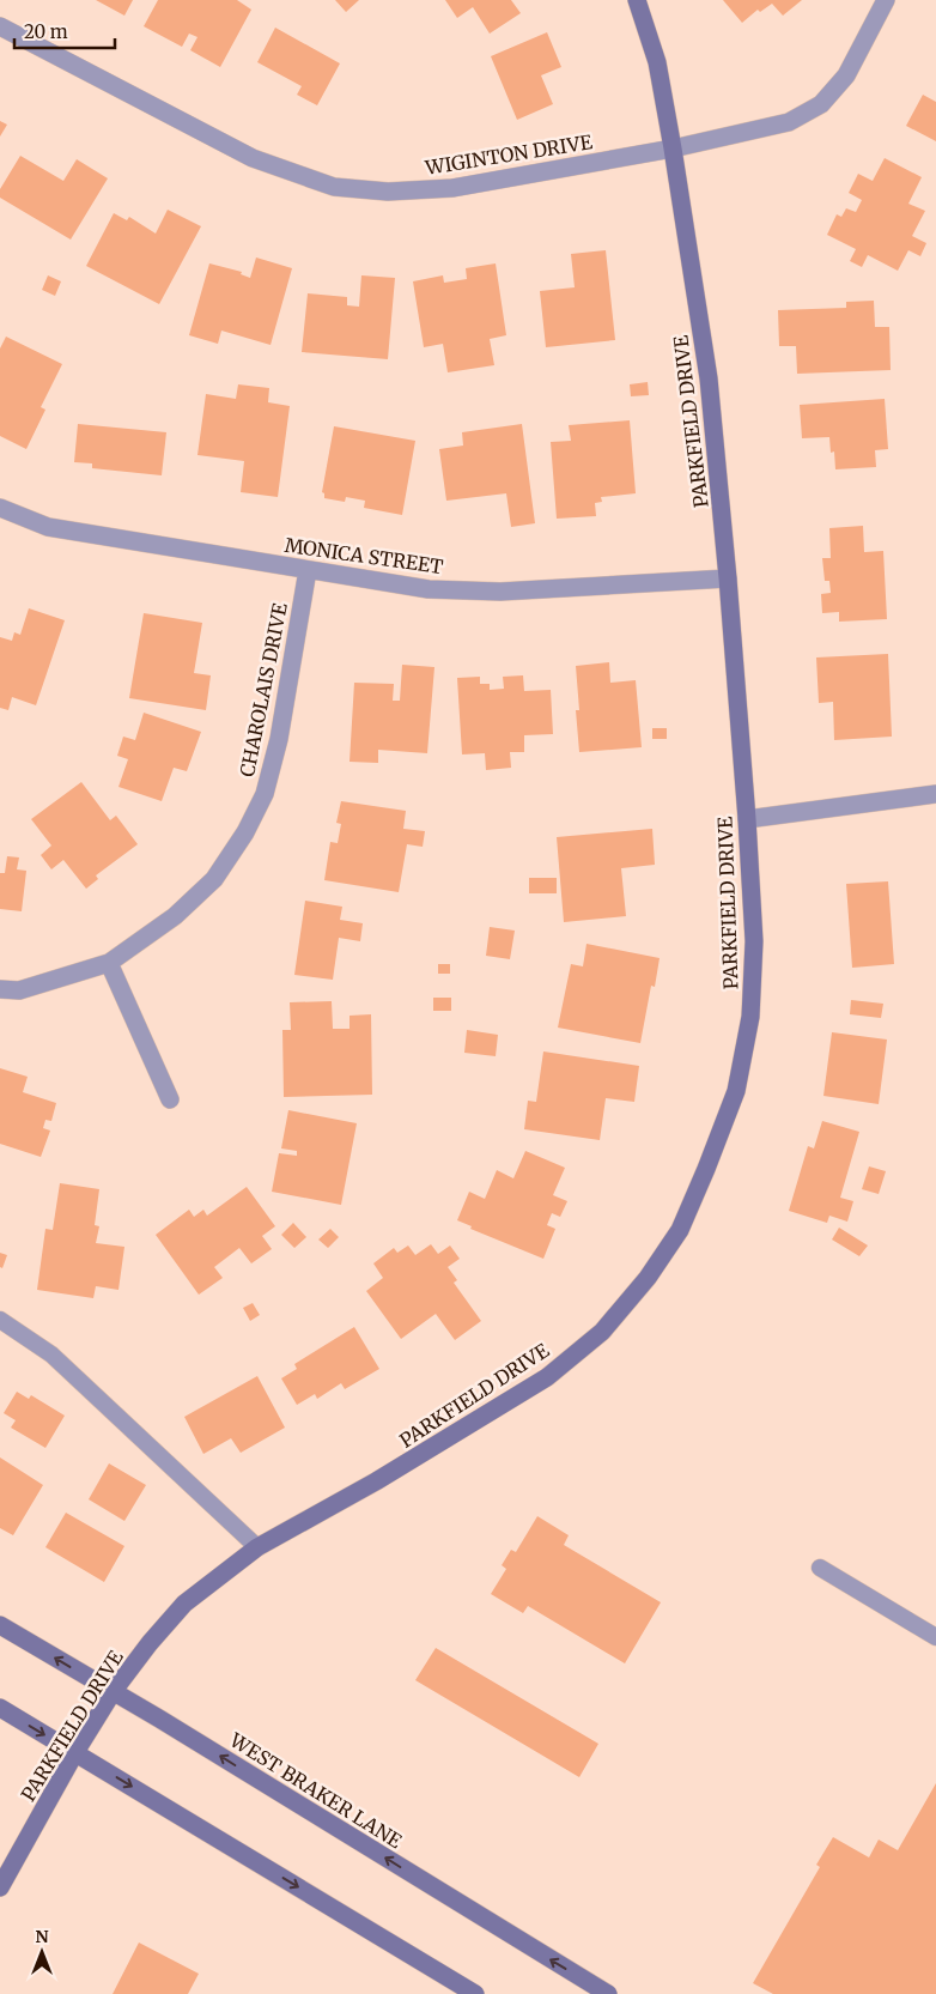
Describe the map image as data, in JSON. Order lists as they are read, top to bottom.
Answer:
{
  "streets": {
    "street": [
      "WIGINTON DRIVE",
      "PARKFIELD DRIVE",
      "MONICA STREET",
      "CHAROLAIS DRIVE",
      "WEST BRAKER LANE"
    ]
  },
  "crossings": [
    ["WIGINTON DRIVE", "PARKFIELD DRIVE"],
    ["PARKFIELD DRIVE", "MONICA STREET"],
    ["PARKFIELD DRIVE", "WEST BRAKER LANE"],
    ["MONICA STREET", "CHAROLAIS DRIVE"]
  ],
  "scale_bar": "20 m",
  "north": "top"
}
